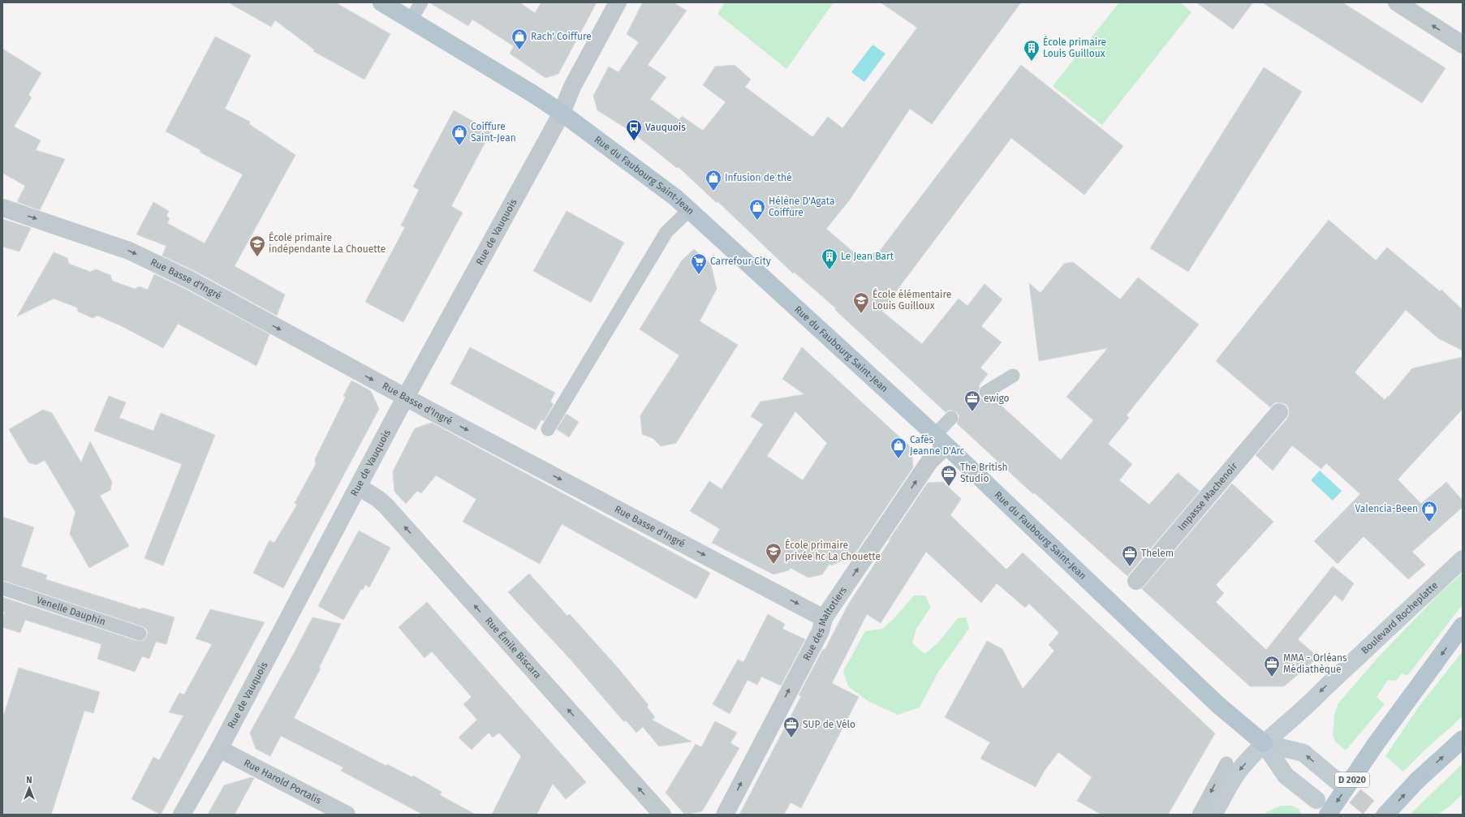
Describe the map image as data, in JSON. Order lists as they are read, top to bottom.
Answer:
{
  "streets": {
    "main road": ["Rue du Faubourg Saint-Jean", "Boulevard Rocheplatte", "D 2020"],
    "street": [
      "Rue de Vauquois",
      "Rue Basse d'Ingré",
      "Impasse Machenoir",
      "Rue des Maltotiers",
      "Rue Émile Biscara",
      "Rue Harold Portalis"
    ],
    "lane": ["Venelle Dauphin"]
  },
  "crossings": [
    ["Rue du Faubourg Saint-Jean", "Rue de Vauquois"],
    ["Rue du Faubourg Saint-Jean", "Boulevard Rocheplatte"],
    ["Rue du Faubourg Saint-Jean", "Rue des Maltotiers"],
    ["Rue de Vauquois", "Rue Basse d'Ingré"],
    ["Rue de Vauquois", "Rue Émile Biscara"],
    ["Rue de Vauquois", "Rue Harold Portalis"],
    ["Rue Basse d'Ingré", "Rue des Maltotiers"]
  ],
  "one_way": ["Rue Basse d'Ingré", "Rue des Maltotiers", "Rue Émile Biscara"],
  "places": {
    "shop": [
      "Rach' Coiffure",
      "Coiffure Saint-Jean",
      "Infusion de thé",
      "Hélène D'Agata Coiffure",
      "Cafés Jeanne D'Arc",
      "Valencia-Been"
    ],
    "building": ["École primaire Louis Guilloux", "Le Jean Bart"],
    "bus stop": ["Vauquois"],
    "school or university": ["École primaire indépendante La Chouette", "École élémentaire Louis Guilloux", "École primaire privée hc La Chouette"],
    "supermarket": ["Carrefour City"],
    "office": [
      "ewigo",
      "The British Studio",
      "Thelem",
      "MMA - Orléans Médiathèque",
      "SUP de Vélo"
    ]
  },
  "north": "top"
}
